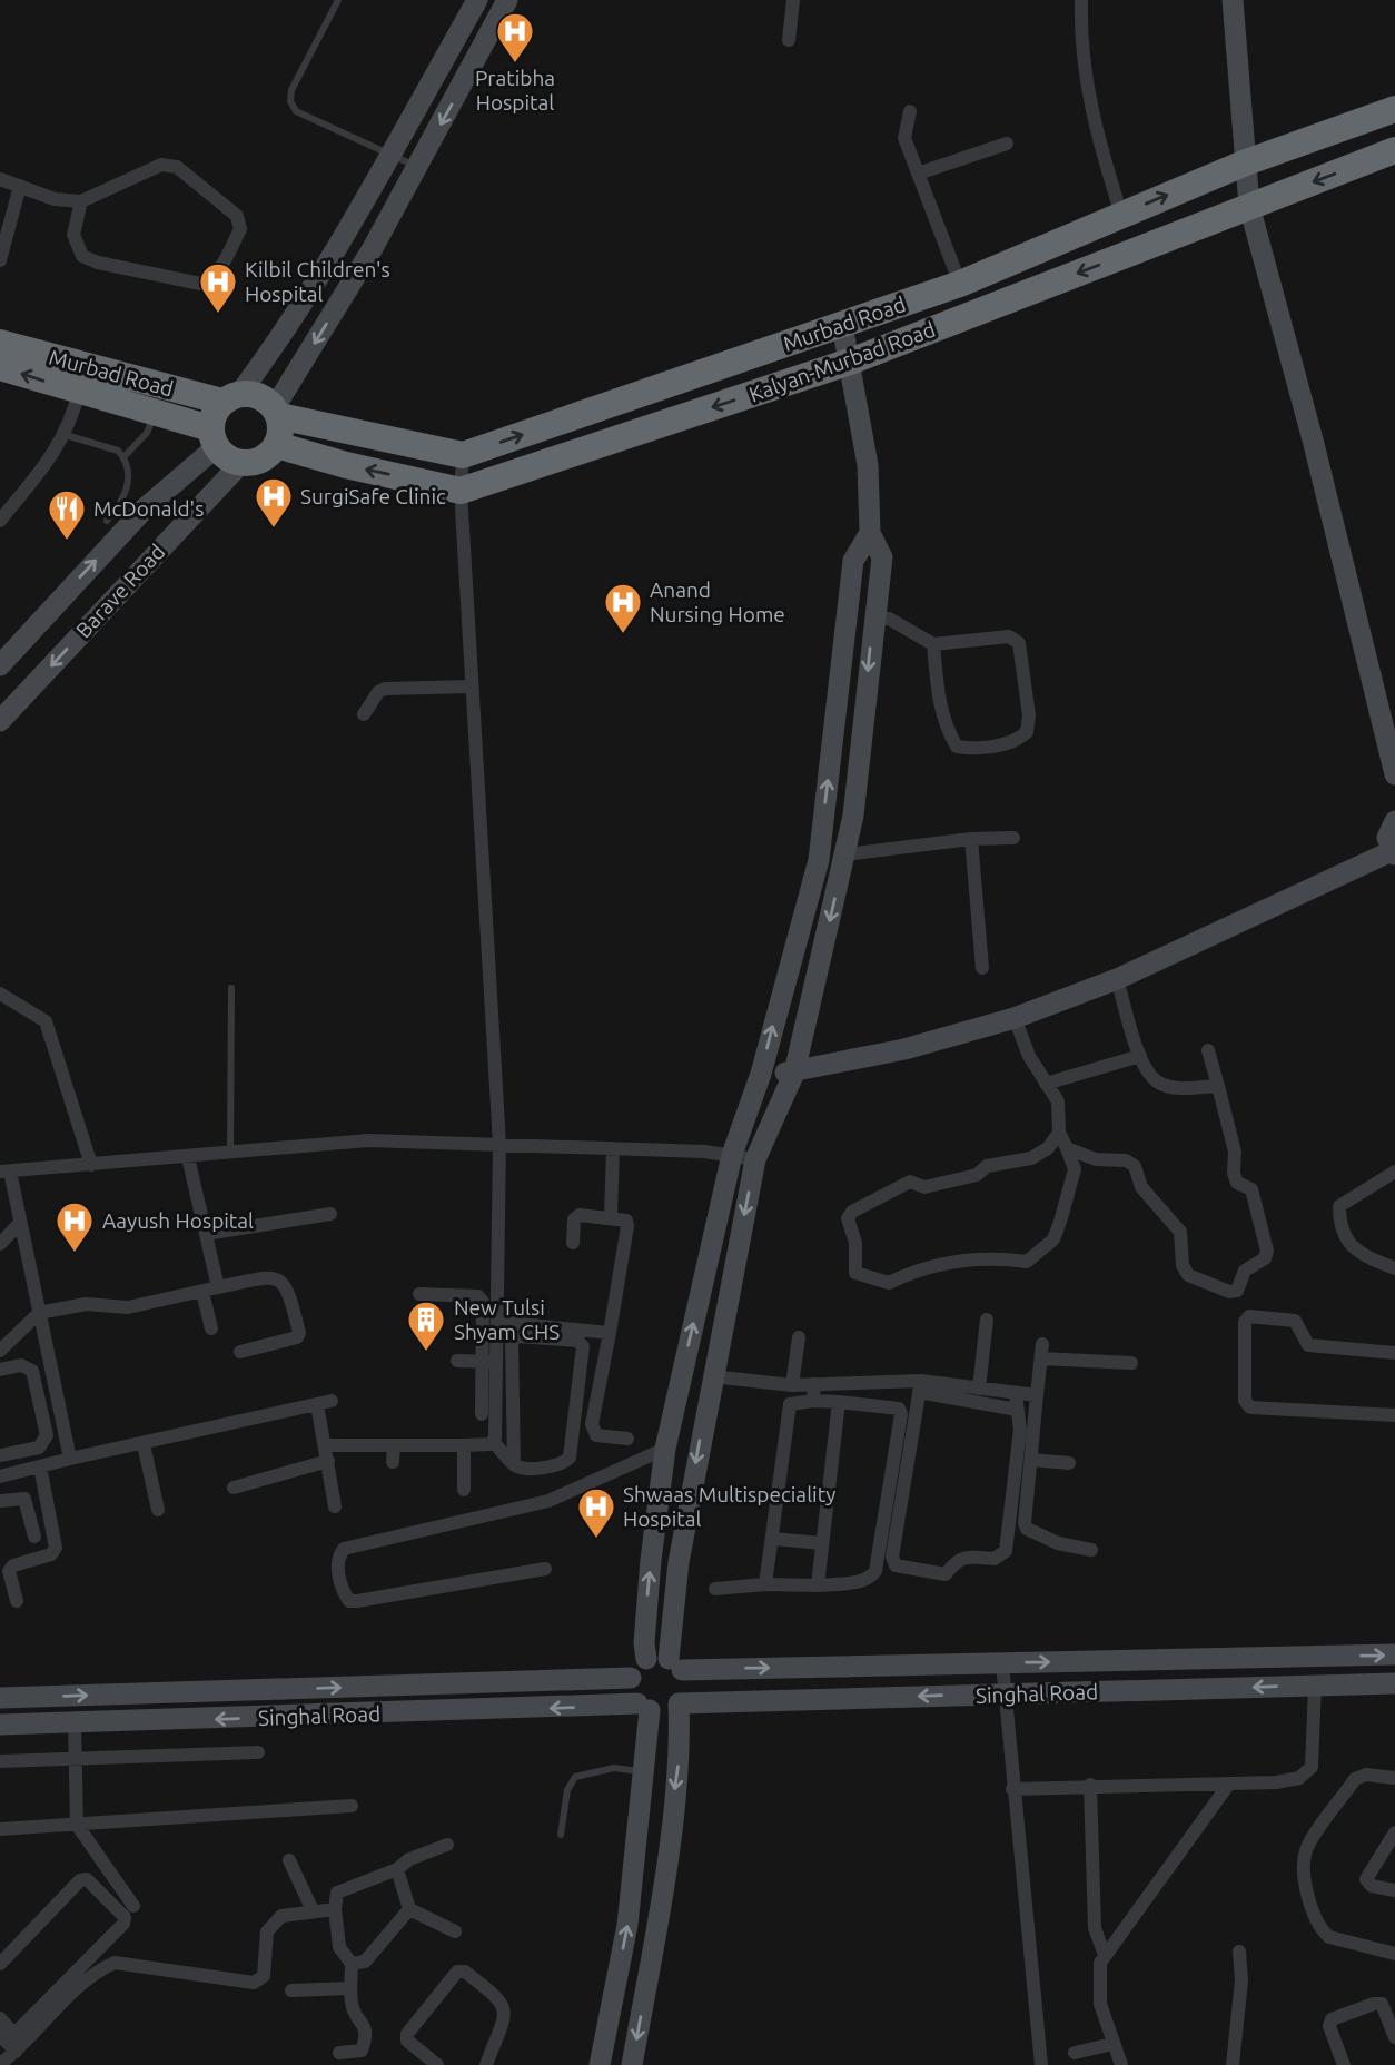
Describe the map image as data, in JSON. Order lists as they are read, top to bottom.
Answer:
{
  "streets": {
    "highway": ["Murbad Road", "Kalyan-Murbad Road"],
    "street": ["Barave Road", "Singhal Road"]
  },
  "crossings": [
    ["Murbad Road", "Barave Road"]
  ],
  "one_way": ["Murbad Road", "Kalyan-Murbad Road"],
  "places": {
    "hospital": [
      "Pratibha Hospital",
      "Kilbil Children's Hospital",
      "SurgiSafe Clinic",
      "Anand Nursing Home",
      "Aayush Hospital",
      "Shwaas Multispeciality Hospital"
    ],
    "restaurant": ["McDonald's"],
    "building": ["New Tulsi Shyam CHS"]
  }
}
